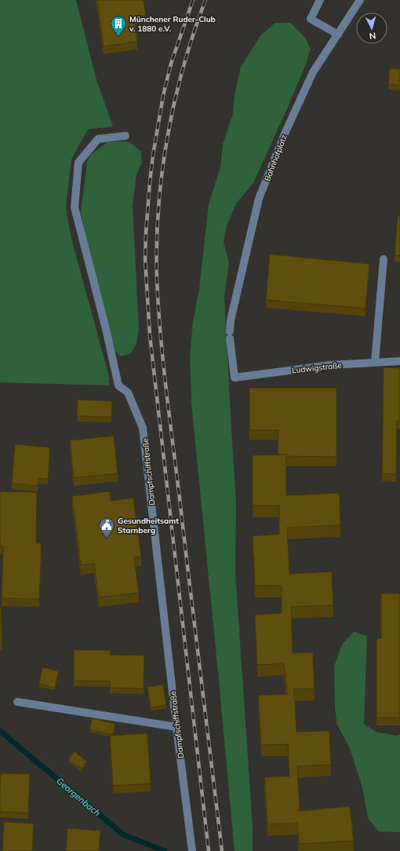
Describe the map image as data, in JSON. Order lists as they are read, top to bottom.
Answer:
{
  "streets": {
    "street": ["Bahnhofplatz", "Ludwigstraße", "Dampfschiffstraße"]
  },
  "crossings": [
    ["Bahnhofplatz", "Ludwigstraße"]
  ],
  "water": ["Georgenbach"],
  "places": {
    "building": ["Münchener Ruder-Club v. 1880 e.V."],
    "public building": ["Gesundheitsamt Starnberg"]
  },
  "north": "bottom"
}
